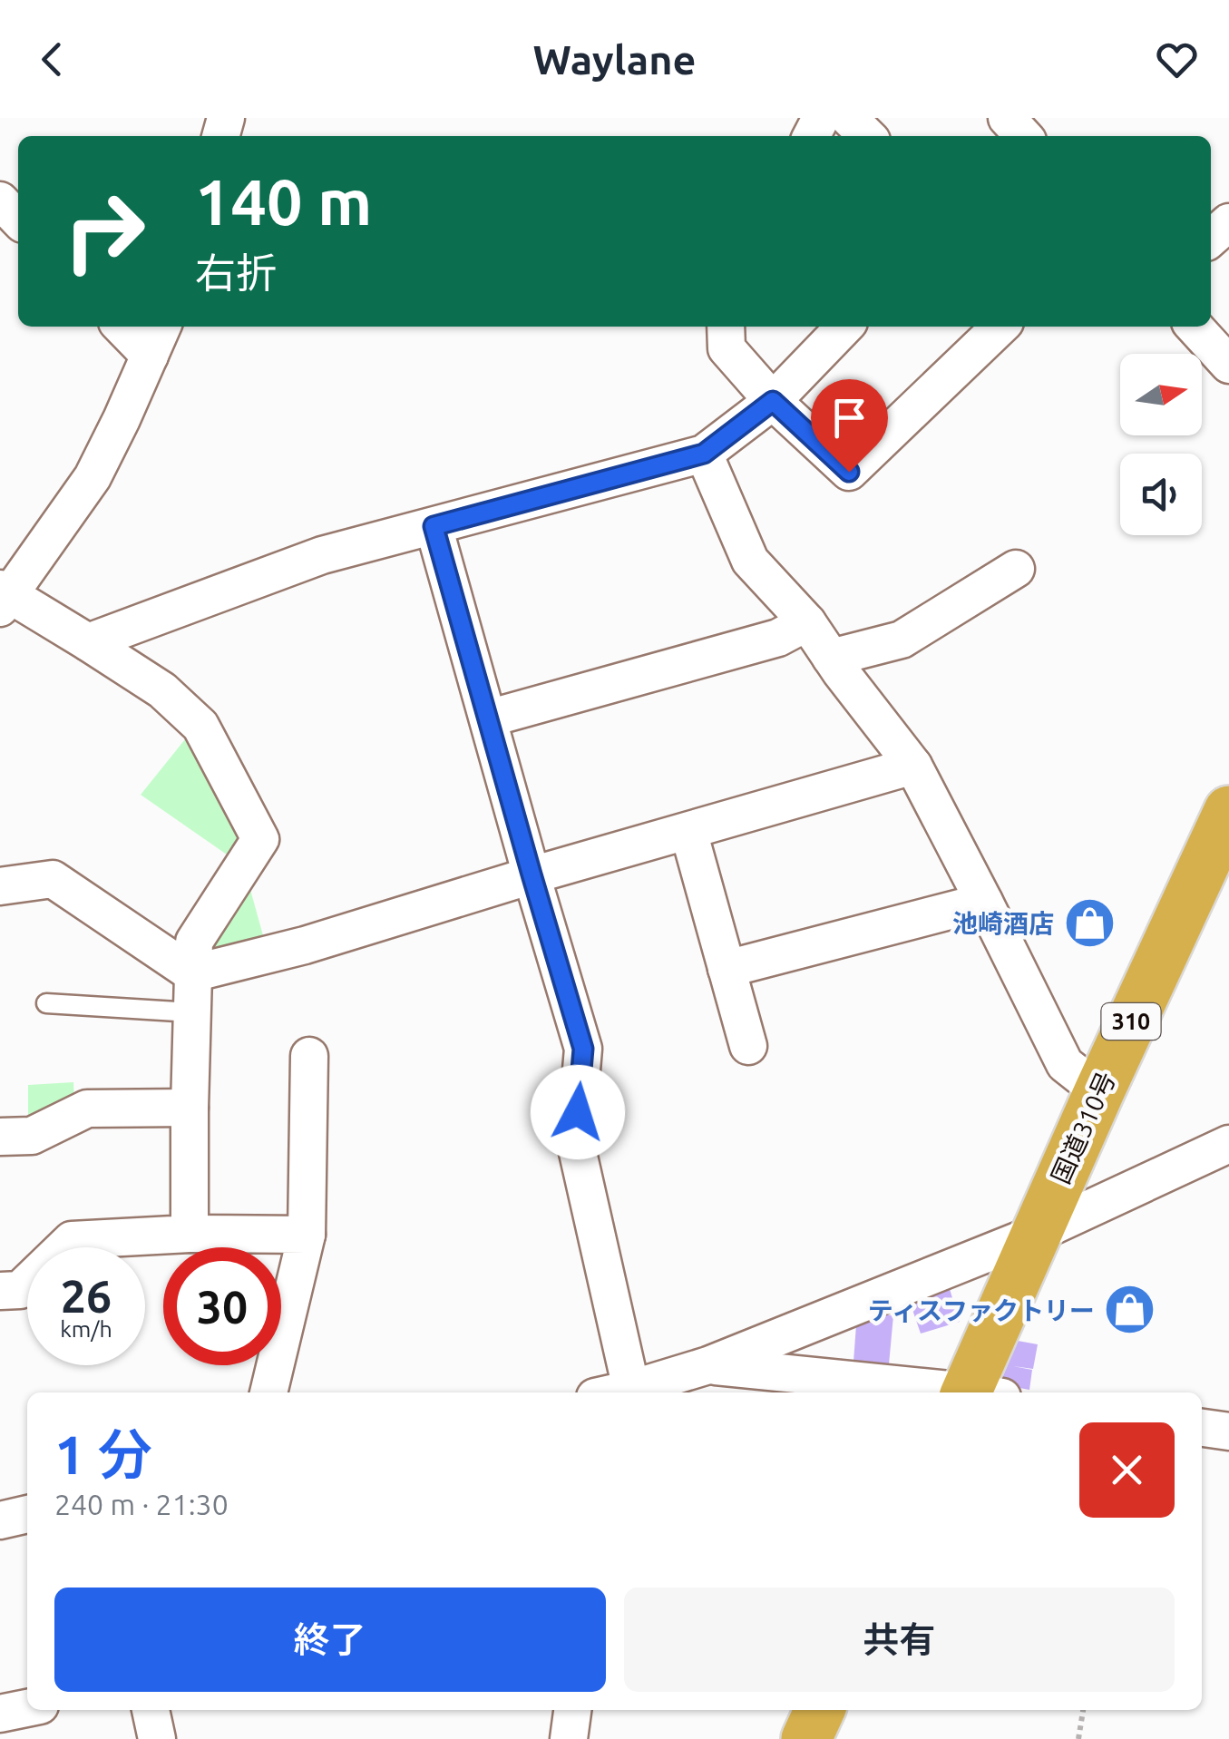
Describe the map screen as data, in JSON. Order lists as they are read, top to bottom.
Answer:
{
  "streets": {
    "highway": ["310", "国道310号"]
  },
  "places": {
    "shop": ["池崎酒店", "ティスファクトリー"]
  },
  "north": "right",
  "page": {
    "header": "Waylane",
    "turn": ["140 m", "右折"],
    "speed": "26 km/h",
    "limit": "30",
    "heading": ["1 分", "240 m · 21:30"],
    "buttons": ["終了", "共有"]
  }
}
